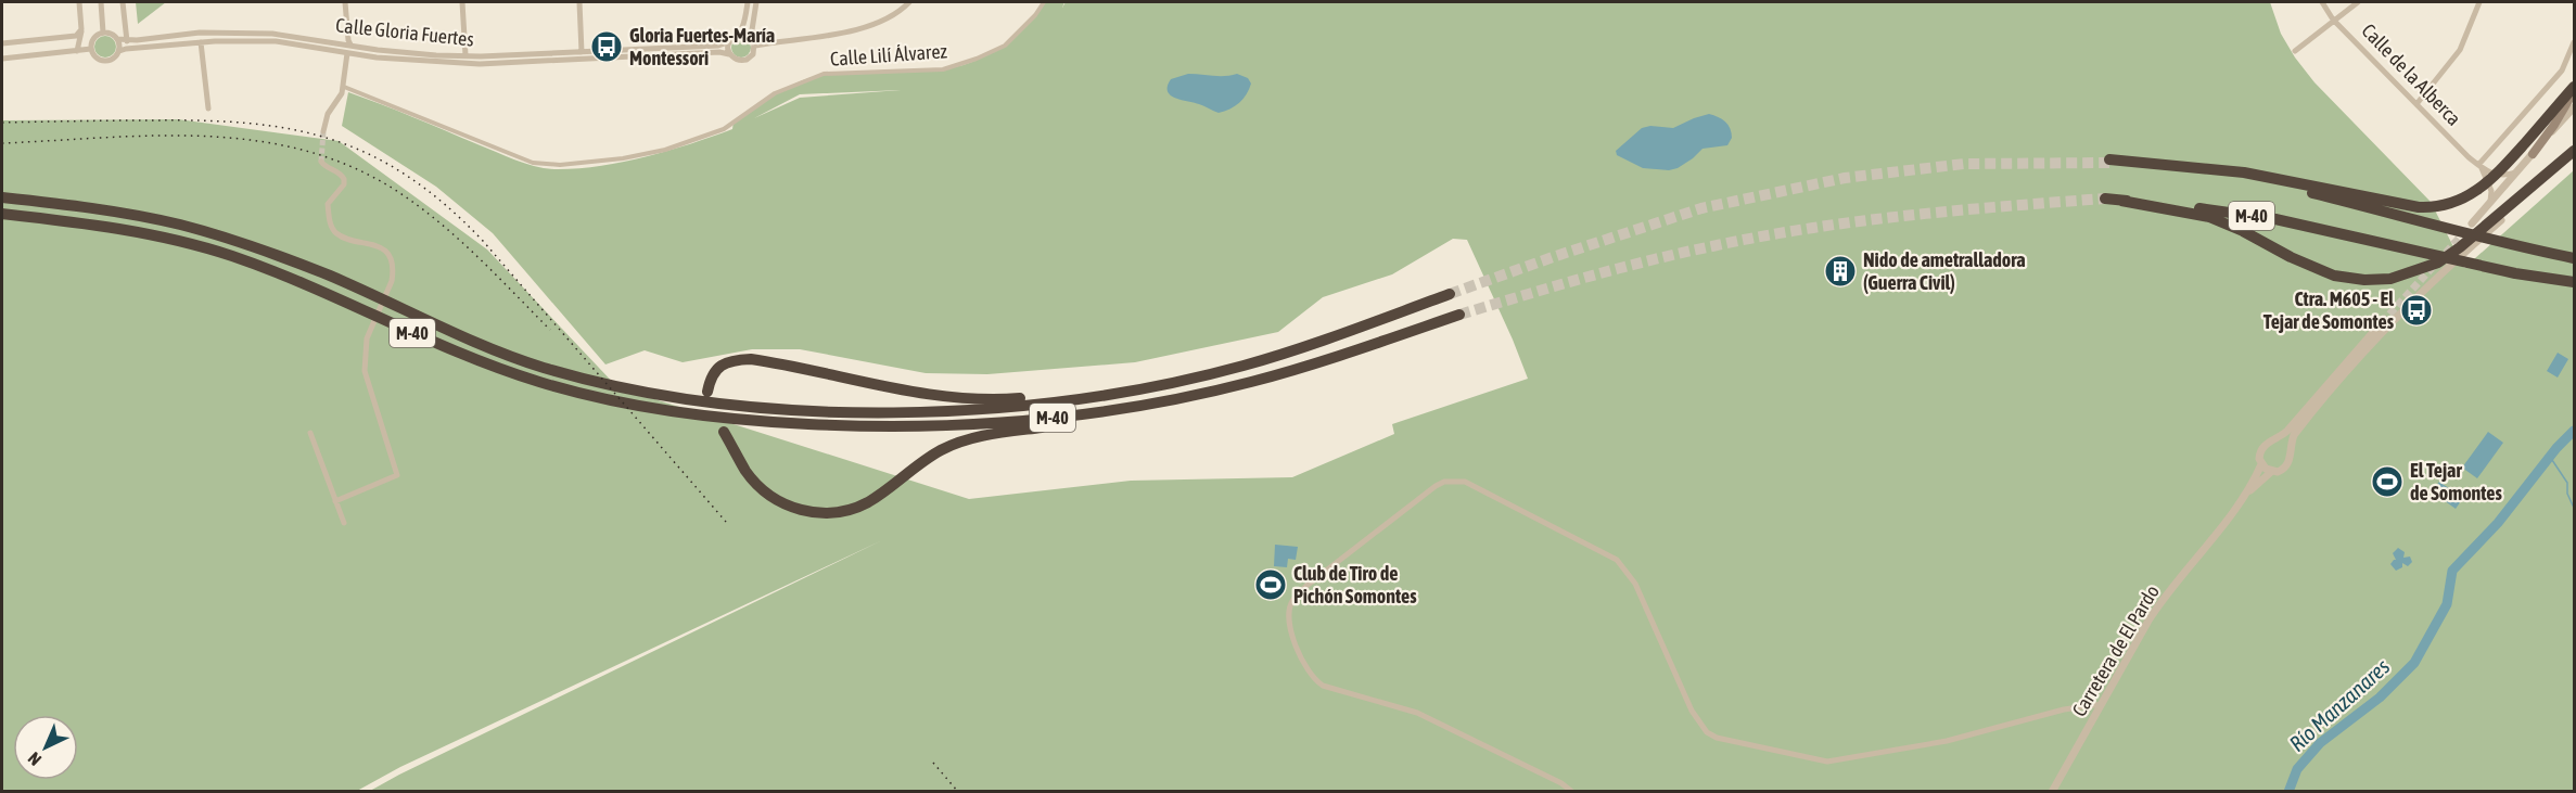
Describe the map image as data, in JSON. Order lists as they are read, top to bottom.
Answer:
{
  "streets": {
    "highway": ["M-40"],
    "street": [
      "Calle Gloria Fuertes",
      "Calle Lilí Álvarez",
      "Calle de la Alberca",
      "Carretera de El Pardo"
    ]
  },
  "water": ["Río Manzanares"],
  "places": {
    "bus stop": ["Gloria Fuertes-María Montessori", "Ctra. M605 - El Tejar de Somontes"],
    "building": ["Nido de ametralladora (Guerra Civil)"],
    "sports": ["El Tejar de Somontes", "Club de Tiro de Pichón Somontes"]
  },
  "north": "bottom left"
}
